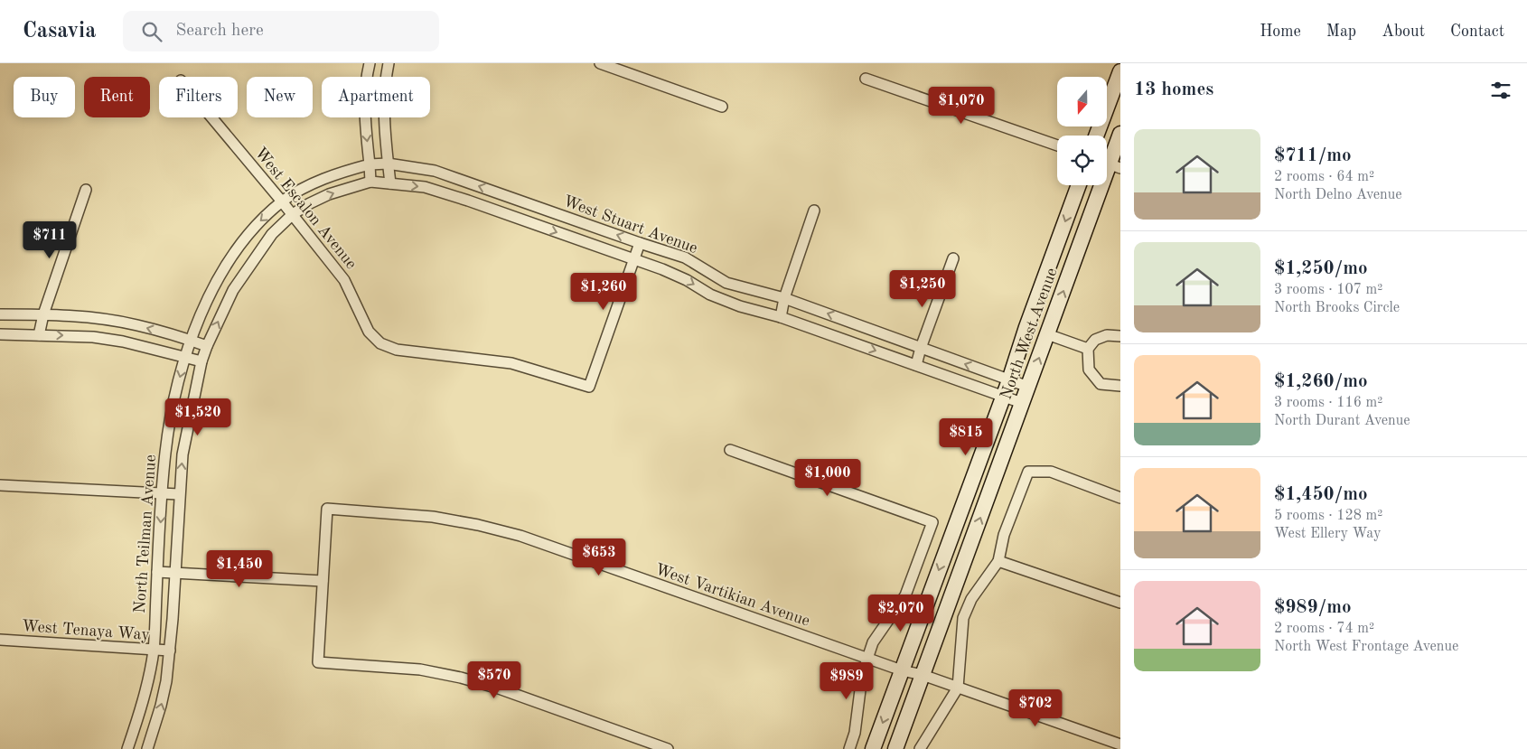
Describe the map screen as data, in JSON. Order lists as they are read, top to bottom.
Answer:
{
  "streets": {
    "main road": ["North West Avenue"],
    "street": [
      "West Escalon Avenue",
      "West Stuart Avenue",
      "North Teilman Avenue",
      "West Vartikian Avenue",
      "West Tenaya Way"
    ]
  },
  "crossings": [
    ["West Escalon Avenue", "West Stuart Avenue"],
    ["West Escalon Avenue", "North Teilman Avenue"],
    ["West Stuart Avenue", "North West Avenue"],
    ["West Stuart Avenue", "North Teilman Avenue"],
    ["North West Avenue", "West Vartikian Avenue"],
    ["North Teilman Avenue", "West Tenaya Way"]
  ],
  "north": "bottom",
  "page": {
    "header": "Casavia",
    "search": "Search here",
    "nav": [
      "Home",
      "Map",
      "About",
      "Contact"
    ],
    "heading": "13 homes",
    "chip": [
      "Buy",
      "Rent",
      "Filters",
      "New",
      "Apartment"
    ],
    "price": [
      "$1,070",
      "$711",
      "$1,250",
      "$1,260",
      "$1,520",
      "$815",
      "$1,000",
      "$653",
      "$1,450",
      "$2,070",
      "$570",
      "$989",
      "$702"
    ],
    "list": [
      {
        "name": "$711/mo",
        "note": "2 rooms · 64 m² · North Delno Avenue"
      },
      {
        "name": "$1,250/mo",
        "note": "3 rooms · 107 m² · North Brooks Circle"
      },
      {
        "name": "$1,260/mo",
        "note": "3 rooms · 116 m² · North Durant Avenue"
      },
      {
        "name": "$1,450/mo",
        "note": "5 rooms · 128 m² · West Ellery Way"
      },
      {
        "name": "$989/mo",
        "note": "2 rooms · 74 m² · North West Frontage Avenue"
      }
    ]
  }
}
